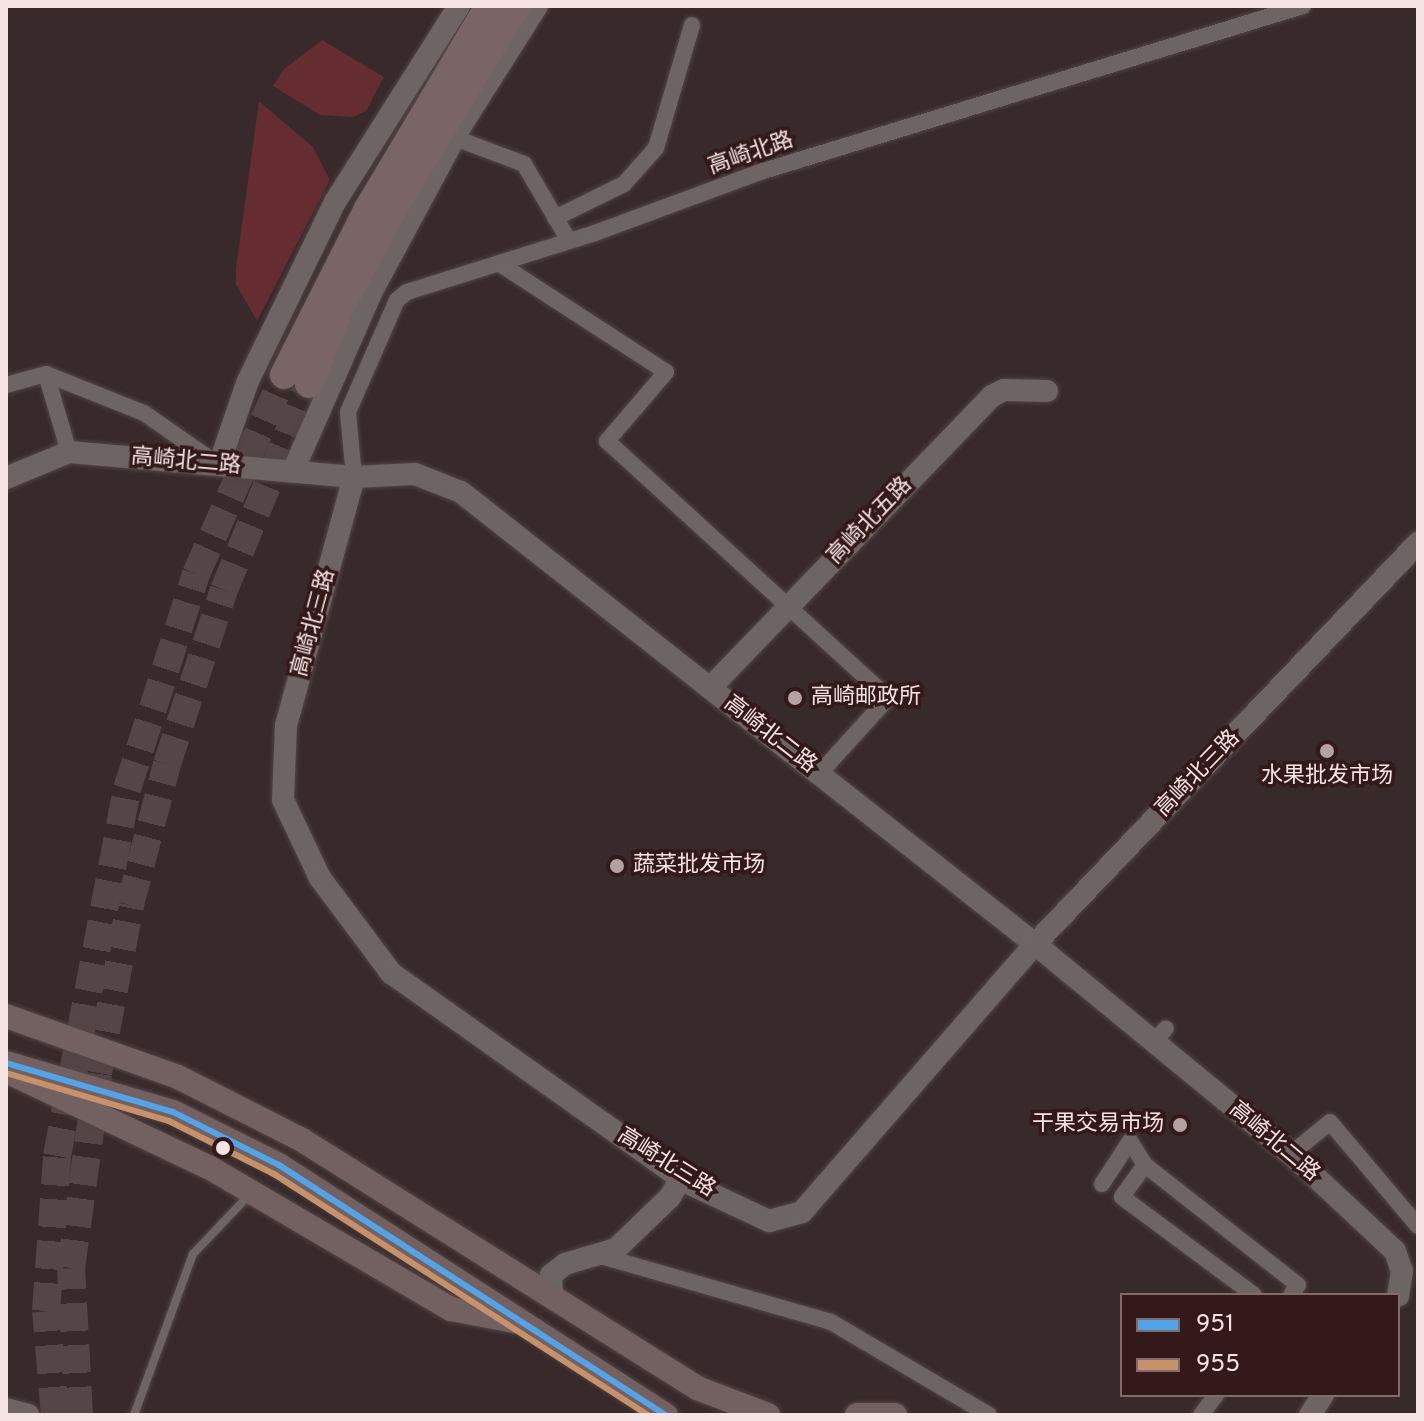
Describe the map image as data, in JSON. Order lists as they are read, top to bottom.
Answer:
{
  "streets": {
    "street": [
      "高崎北路",
      "高崎北二路",
      "高崎北五路",
      "高崎北三路"
    ]
  },
  "crossings": [
    ["高崎北路", "高崎北二路"],
    ["高崎北路", "高崎北三路"],
    ["高崎北二路", "高崎北五路"],
    ["高崎北二路", "高崎北三路"]
  ],
  "places": [
    "高崎邮政所",
    "水果批发市场",
    "蔬菜批发市场",
    "干果交易市场"
  ],
  "lines": ["transit line 951", "transit line 955"],
  "legend": ["951", "955"]
}
